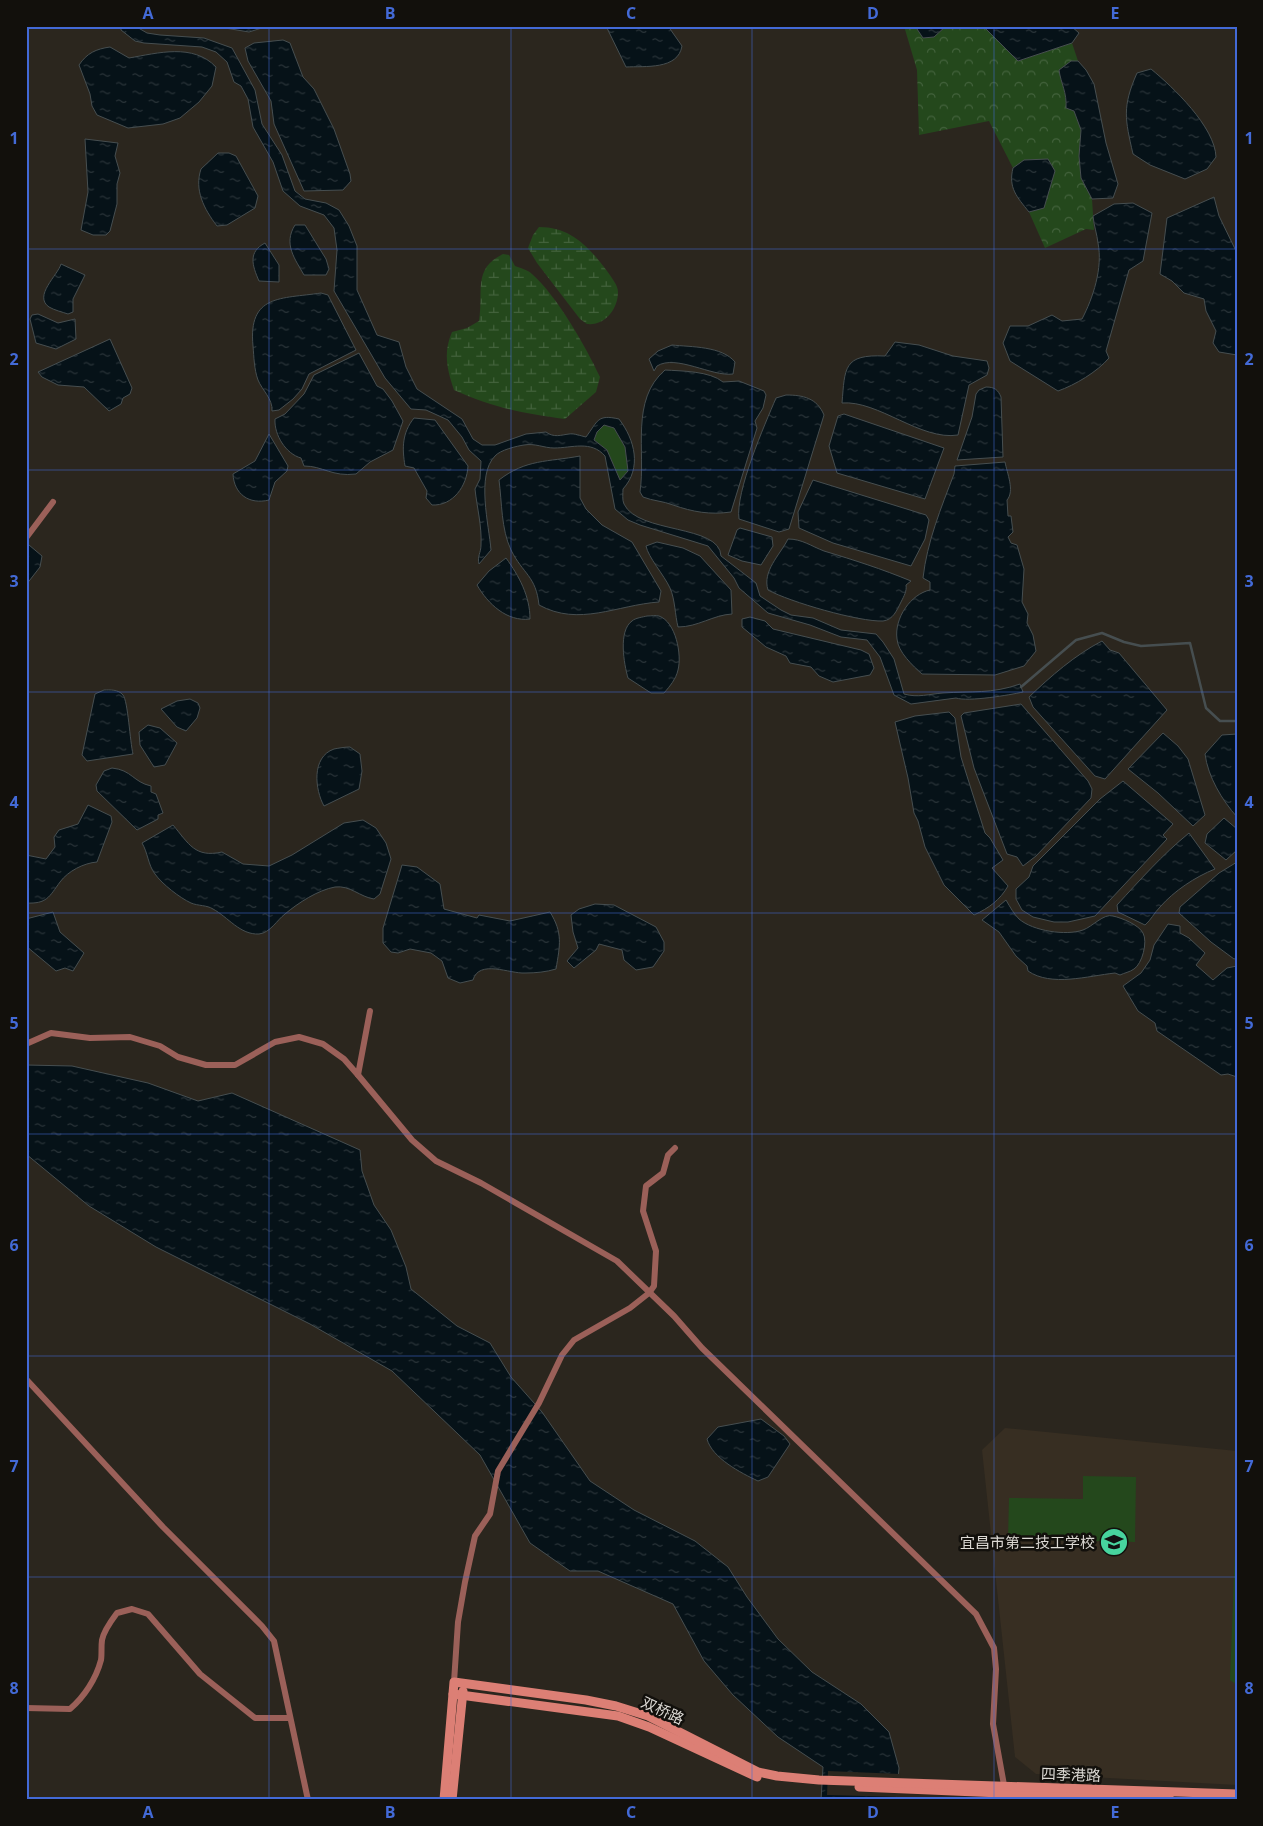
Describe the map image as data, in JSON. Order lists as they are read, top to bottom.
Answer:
{
  "streets": {
    "street": ["双桥路", "四季港路"]
  },
  "places": {
    "school or university": ["宜昌市第二技工学校"]
  },
  "grid": {
    "columns": [
      "A",
      "B",
      "C",
      "D",
      "E"
    ],
    "rows": [
      "1",
      "2",
      "3",
      "4",
      "5",
      "6",
      "7",
      "8"
    ]
  }
}
